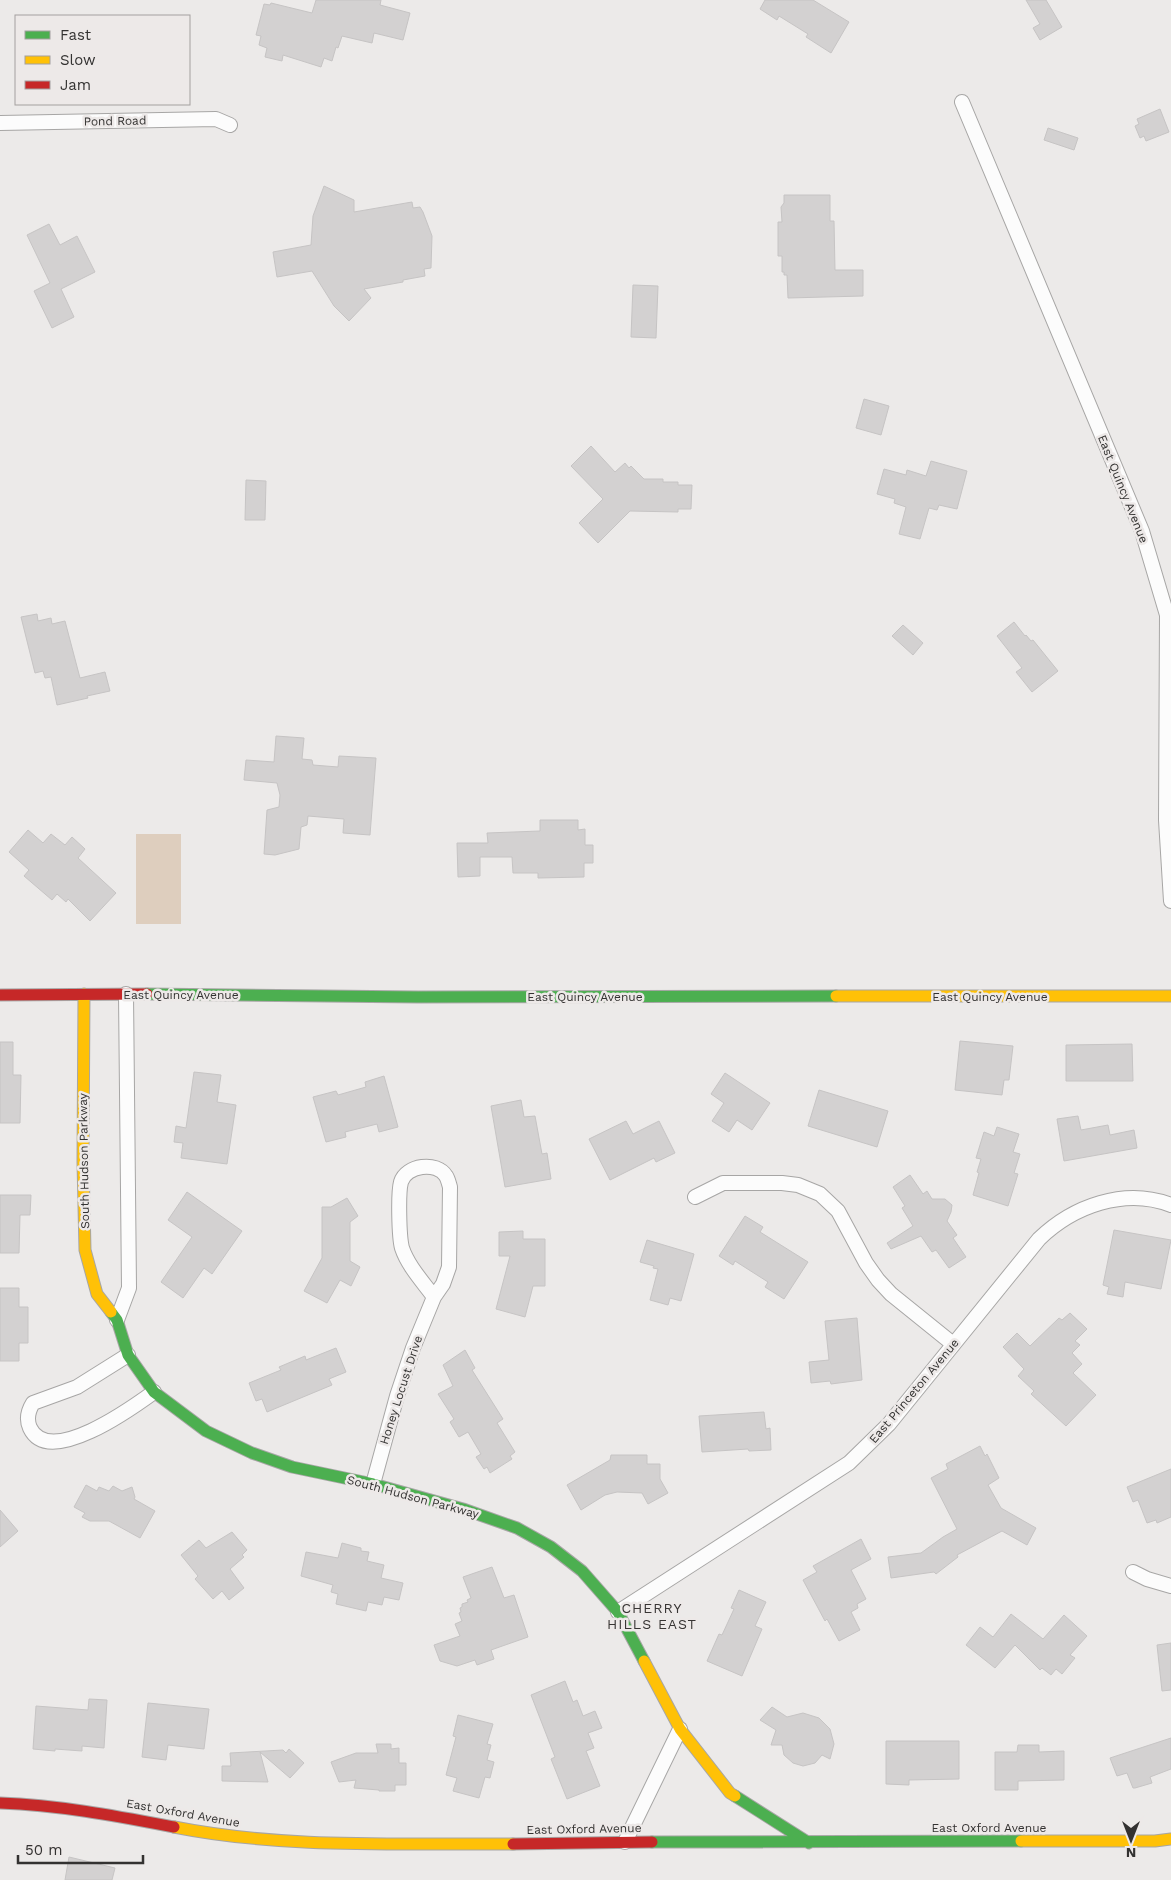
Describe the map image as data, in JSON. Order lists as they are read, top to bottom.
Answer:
{
  "streets": {
    "street": [
      "Pond Road",
      "East Quincy Avenue",
      "South Hudson Parkway",
      "Honey Locust Drive",
      "East Princeton Avenue",
      "East Oxford Avenue"
    ]
  },
  "crossings": [
    ["East Quincy Avenue", "South Hudson Parkway"],
    ["South Hudson Parkway", "Honey Locust Drive"],
    ["South Hudson Parkway", "East Princeton Avenue"],
    ["South Hudson Parkway", "East Oxford Avenue"]
  ],
  "districts": ["CHERRY HILLS EAST"],
  "legend": ["Fast", "Slow", "Jam"],
  "scale_bar": "50 m",
  "north": "bottom"
}
